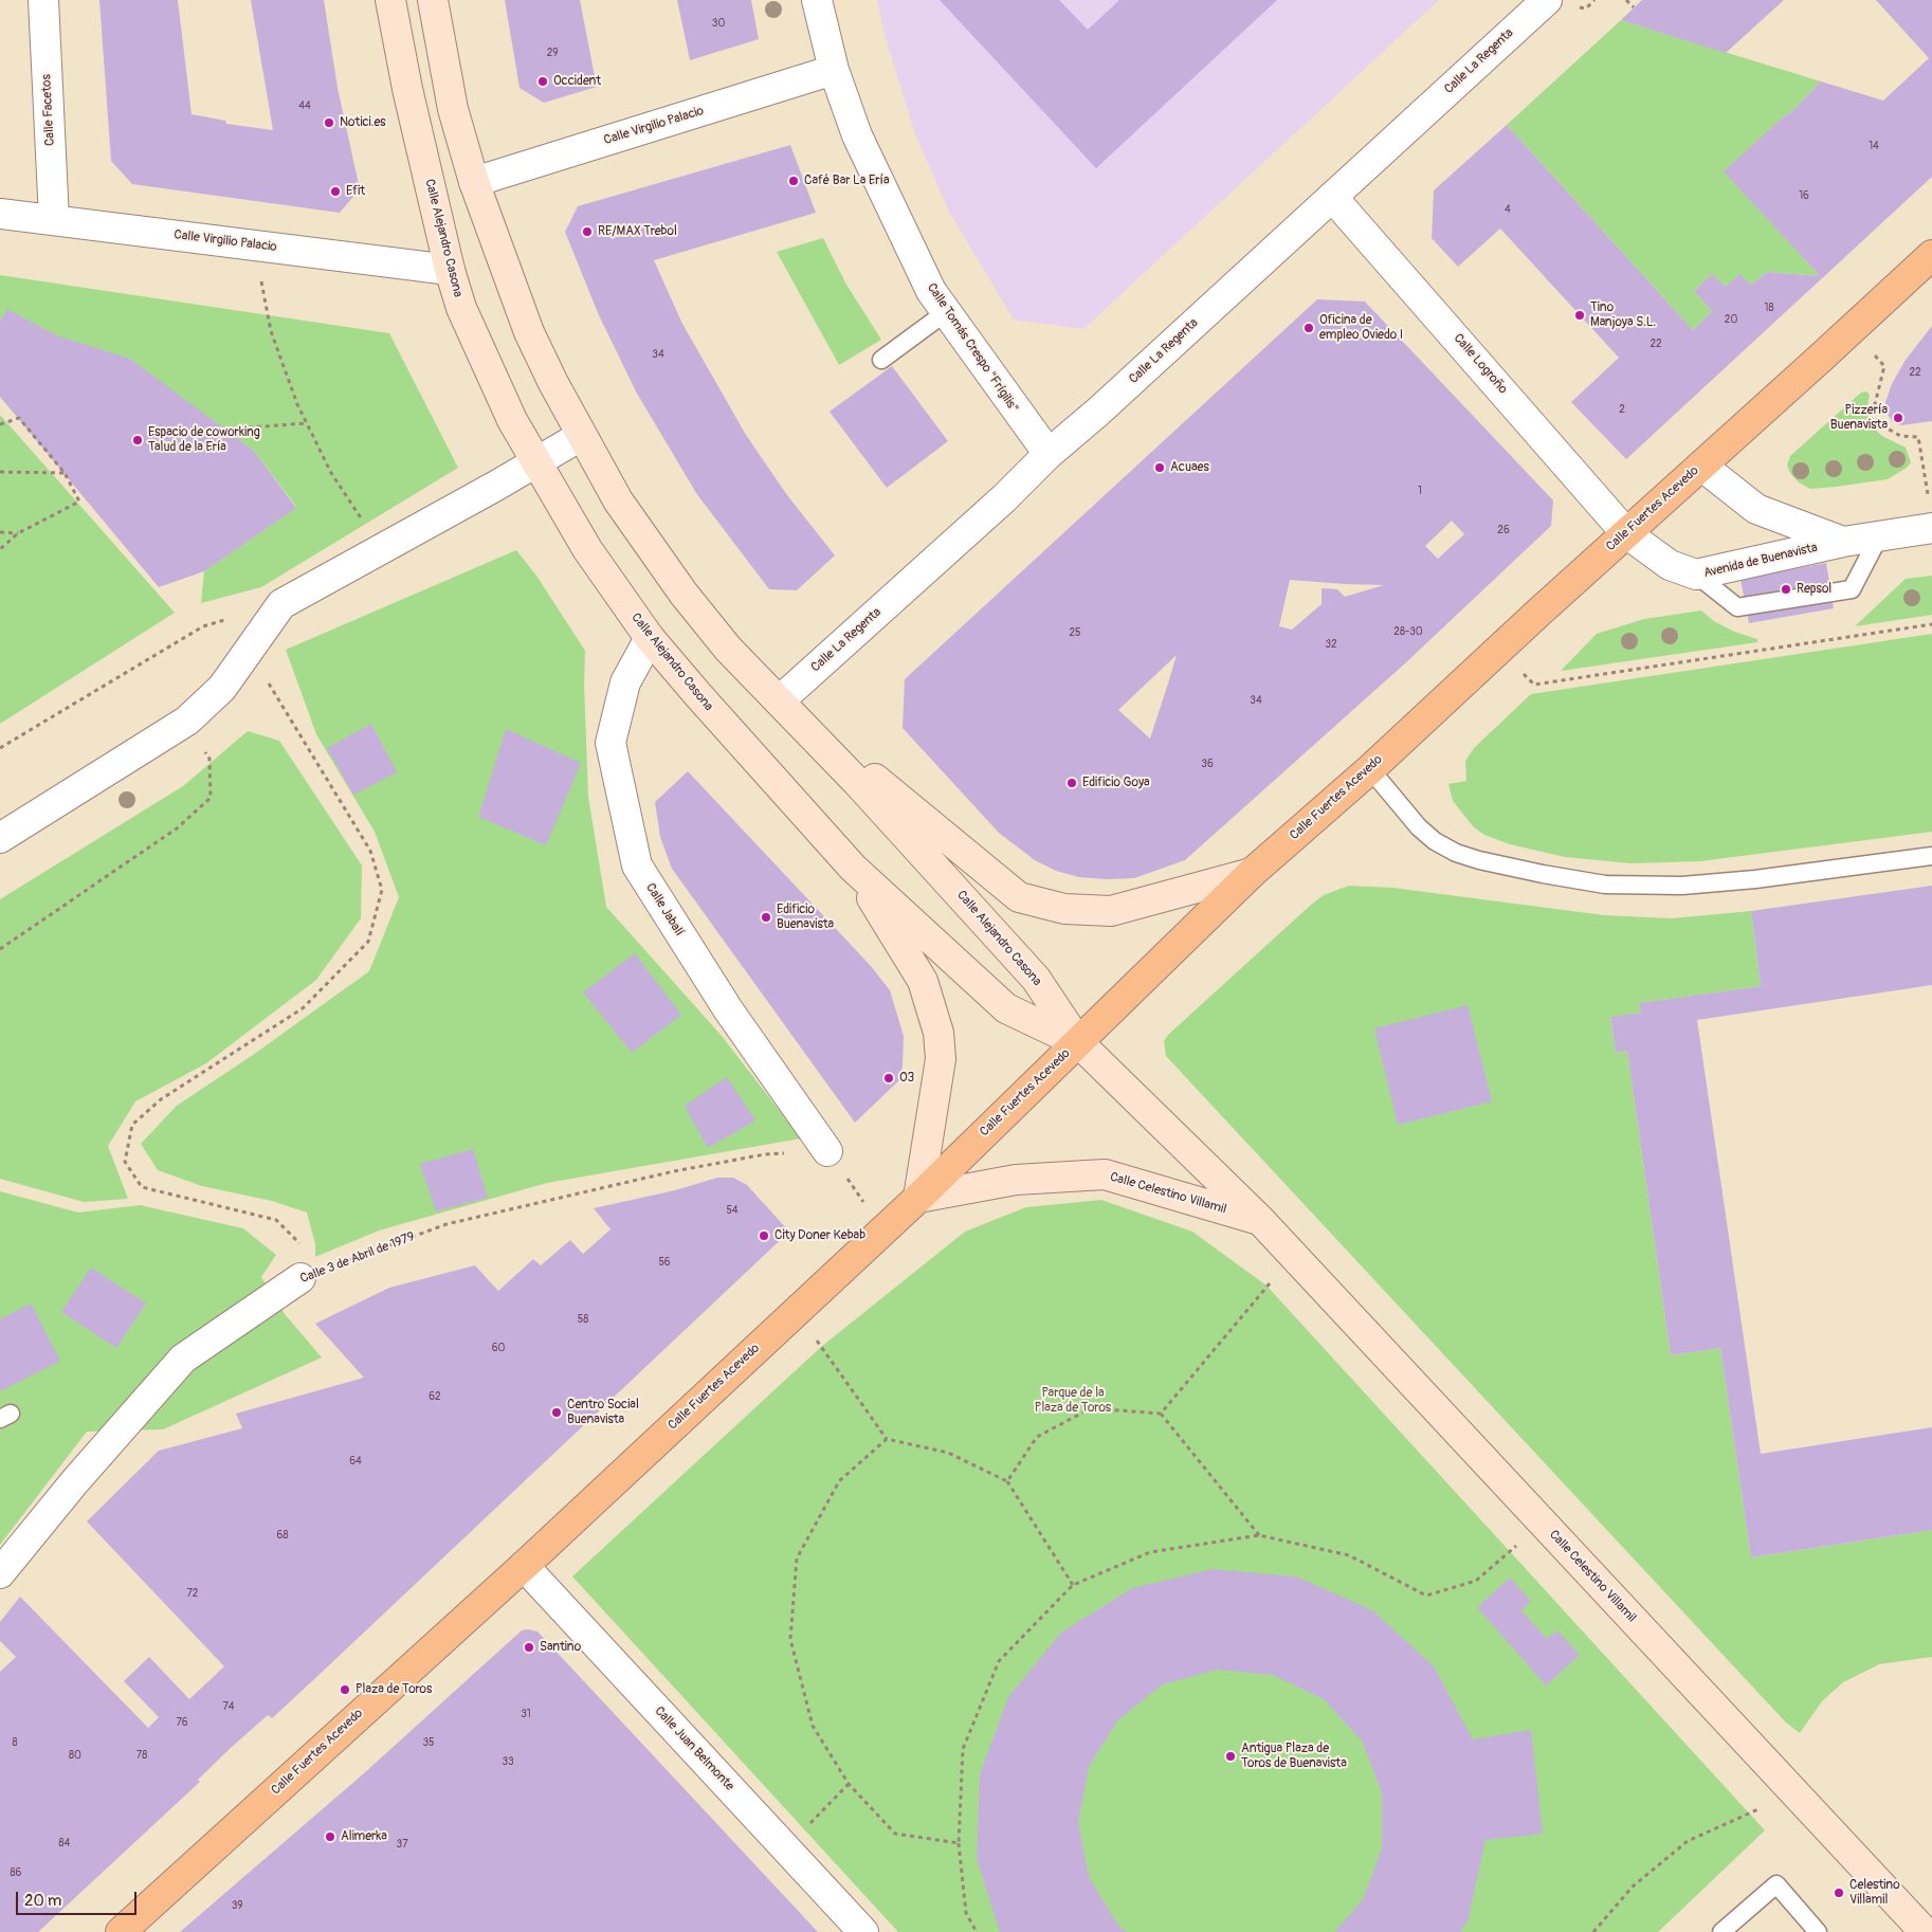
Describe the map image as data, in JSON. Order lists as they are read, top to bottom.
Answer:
{
  "streets": {
    "highway": ["Calle Fuertes Acevedo"],
    "main road": ["Calle Alejandro Casona", "Calle Celestino Villamil"],
    "street": [
      "Calle La Regenta",
      "Calle Facetos",
      "Calle Virgilio Palacio",
      "Calle Tomás Crespo \"Frígilis\"",
      "Calle Logroño",
      "Avenida de Buenavista",
      "Calle Jabalí",
      "Calle 3 de Abril de 1979",
      "Calle Juan Belmonte"
    ]
  },
  "crossings": [
    ["Calle La Regenta", "Calle Alejandro Casona"],
    ["Calle La Regenta", "Calle Tomás Crespo \"Frígilis\""],
    ["Calle La Regenta", "Calle Logroño"],
    ["Calle Facetos", "Calle Virgilio Palacio"],
    ["Calle Virgilio Palacio", "Calle Alejandro Casona"],
    ["Calle Virgilio Palacio", "Calle Tomás Crespo \"Frígilis\""],
    ["Calle Alejandro Casona", "Calle Fuertes Acevedo"],
    ["Calle Alejandro Casona", "Calle Jabalí"],
    ["Calle Alejandro Casona", "Calle Celestino Villamil"],
    ["Calle Logroño", "Calle Fuertes Acevedo"],
    ["Calle Logroño", "Avenida de Buenavista"],
    ["Calle Fuertes Acevedo", "Avenida de Buenavista"],
    ["Calle Fuertes Acevedo", "Calle Celestino Villamil"],
    ["Calle Fuertes Acevedo", "Calle Juan Belmonte"],
    ["Calle Jabalí", "Calle 3 de Abril de 1979"]
  ],
  "parks": ["Parque de la Plaza de Toros"],
  "places": [
    "Occident",
    "Notici.es",
    "Café Bar La Ería",
    "Efit",
    "RE/MAX Trebol",
    "Tino Manjoya S.L.",
    "Oficina de empleo Oviedo I",
    "Pizzería Buenavista",
    "Espacio de coworking Talud de la Ería",
    "Acuaes",
    "Repsol",
    "Edificio Goya",
    "Edificio Buenavista",
    "O3",
    "City Doner Kebab",
    "Centro Social Buenavista",
    "Santino",
    "Plaza de Toros",
    "Antigua Plaza de Toros de Buenavista",
    "Alimerka",
    "Celestino Villamil"
  ],
  "house_numbers": [
    "30",
    "29",
    "44",
    "14",
    "16",
    "4",
    "18",
    "20",
    "22",
    "34",
    "22",
    "2",
    "1",
    "26",
    "28-30",
    "25",
    "32",
    "34",
    "36",
    "54",
    "56",
    "58",
    "60",
    "62",
    "64",
    "68",
    "72",
    "74",
    "31",
    "76",
    "8",
    "35",
    "80",
    "78",
    "33",
    "84",
    "37",
    "86",
    "39"
  ],
  "scale_bar": "20 m"
}
